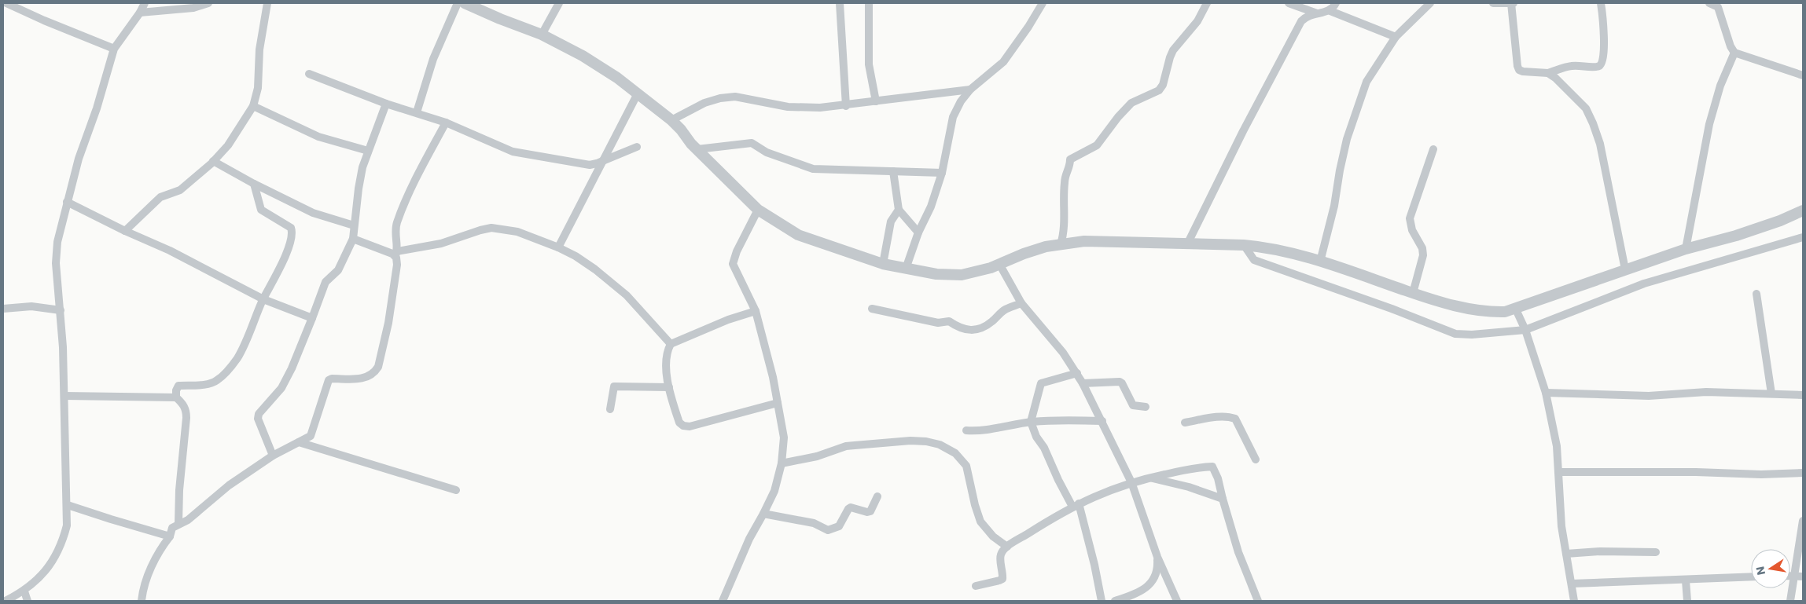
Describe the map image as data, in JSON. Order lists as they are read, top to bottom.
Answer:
{
  "north": "left"
}
